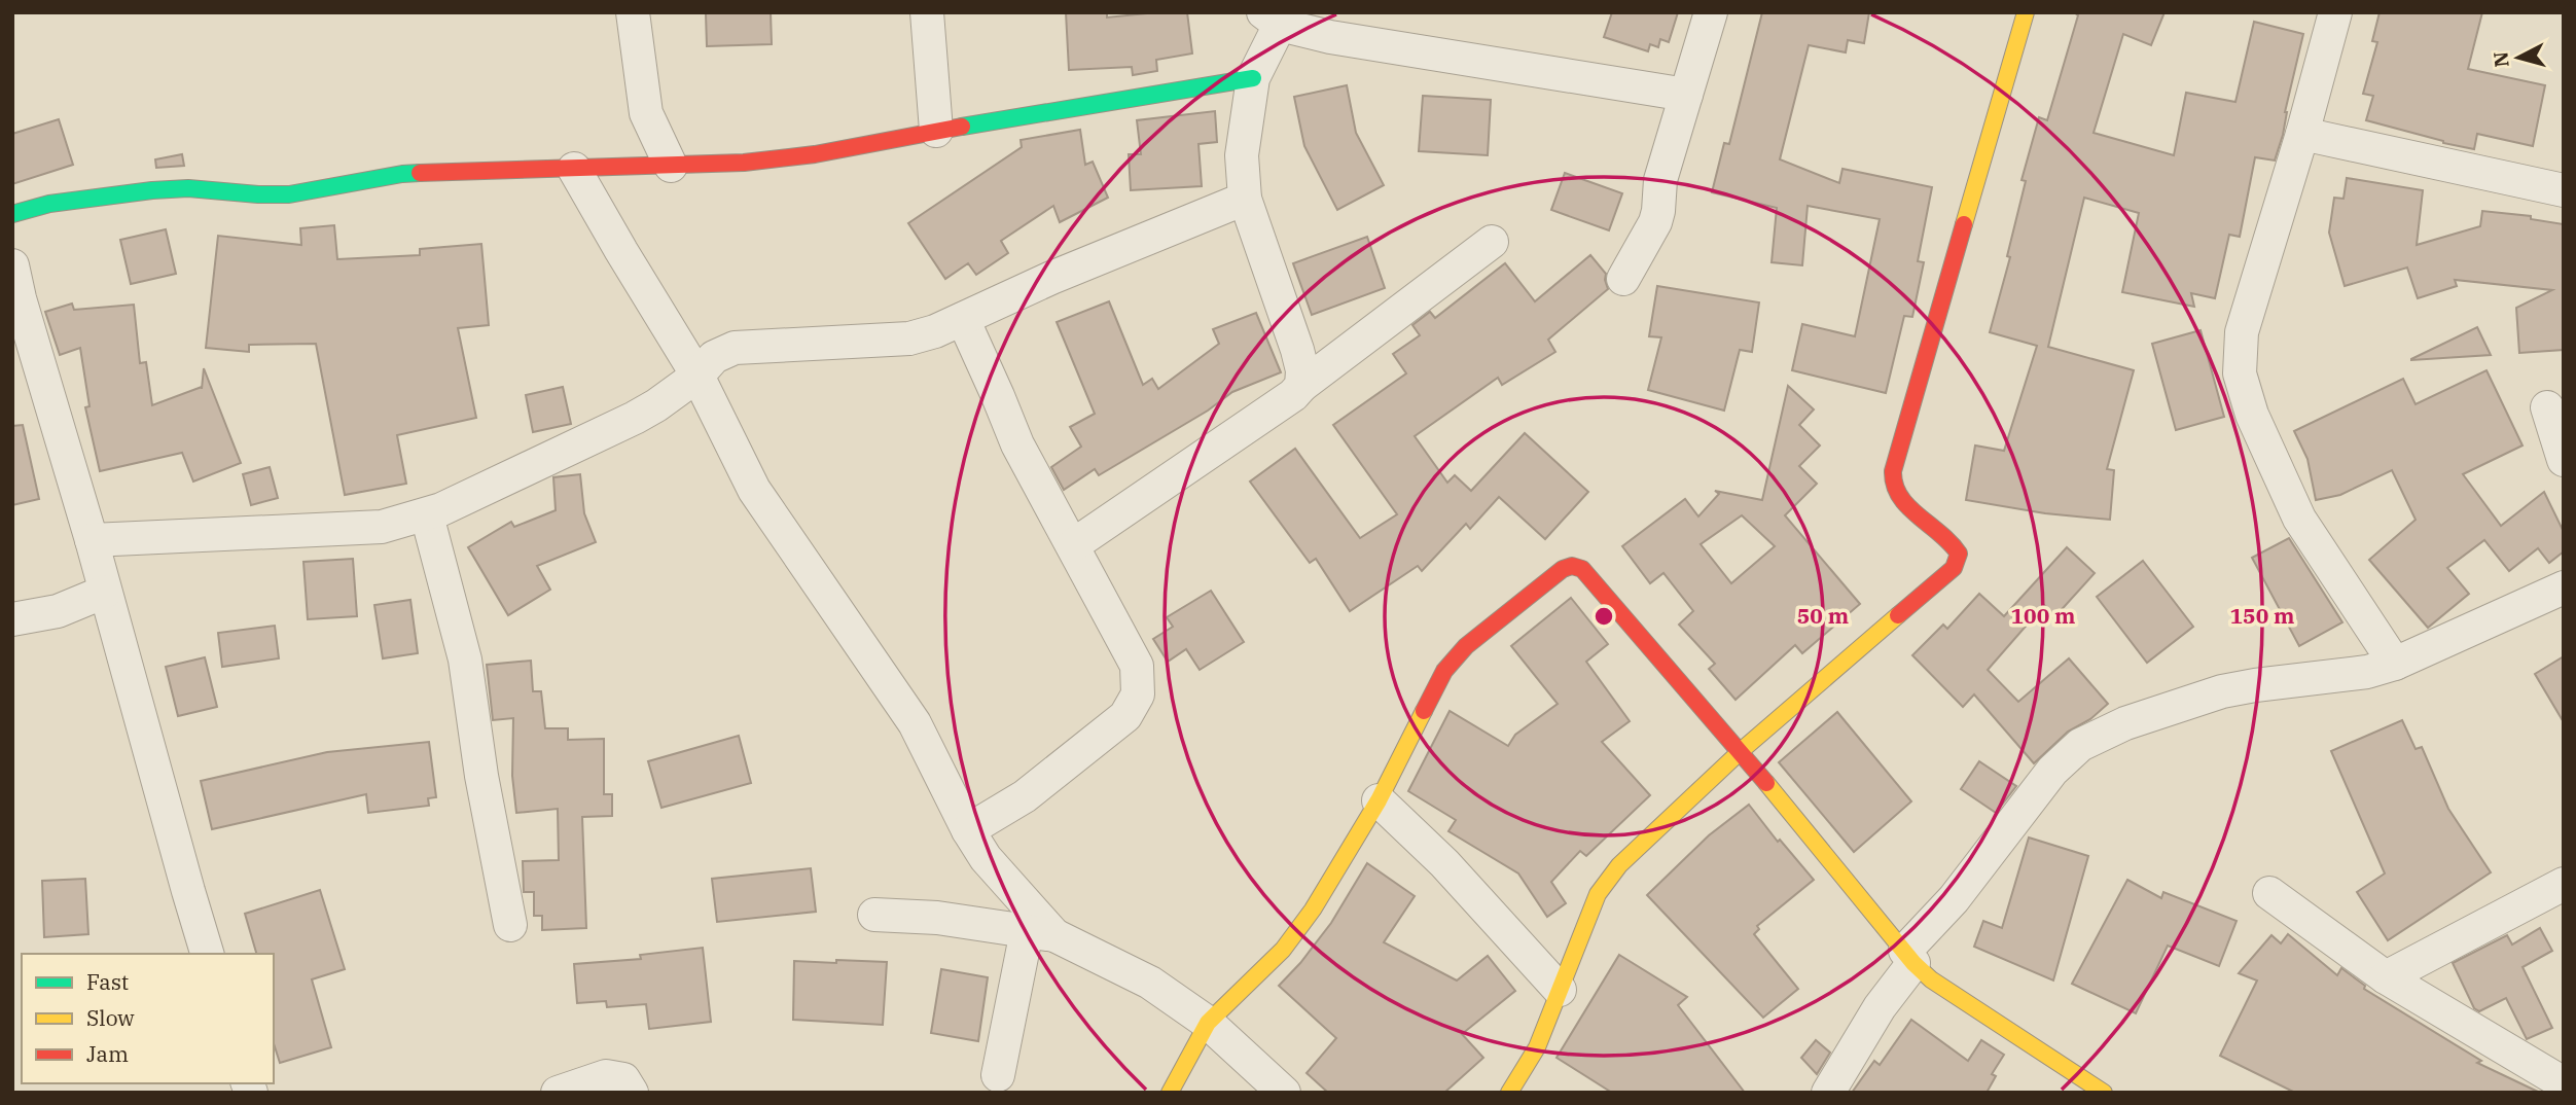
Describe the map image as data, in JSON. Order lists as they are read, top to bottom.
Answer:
{
  "legend": ["Fast", "Slow", "Jam"],
  "north": "left",
  "rings": ["50 m", "100 m", "150 m"]
}
